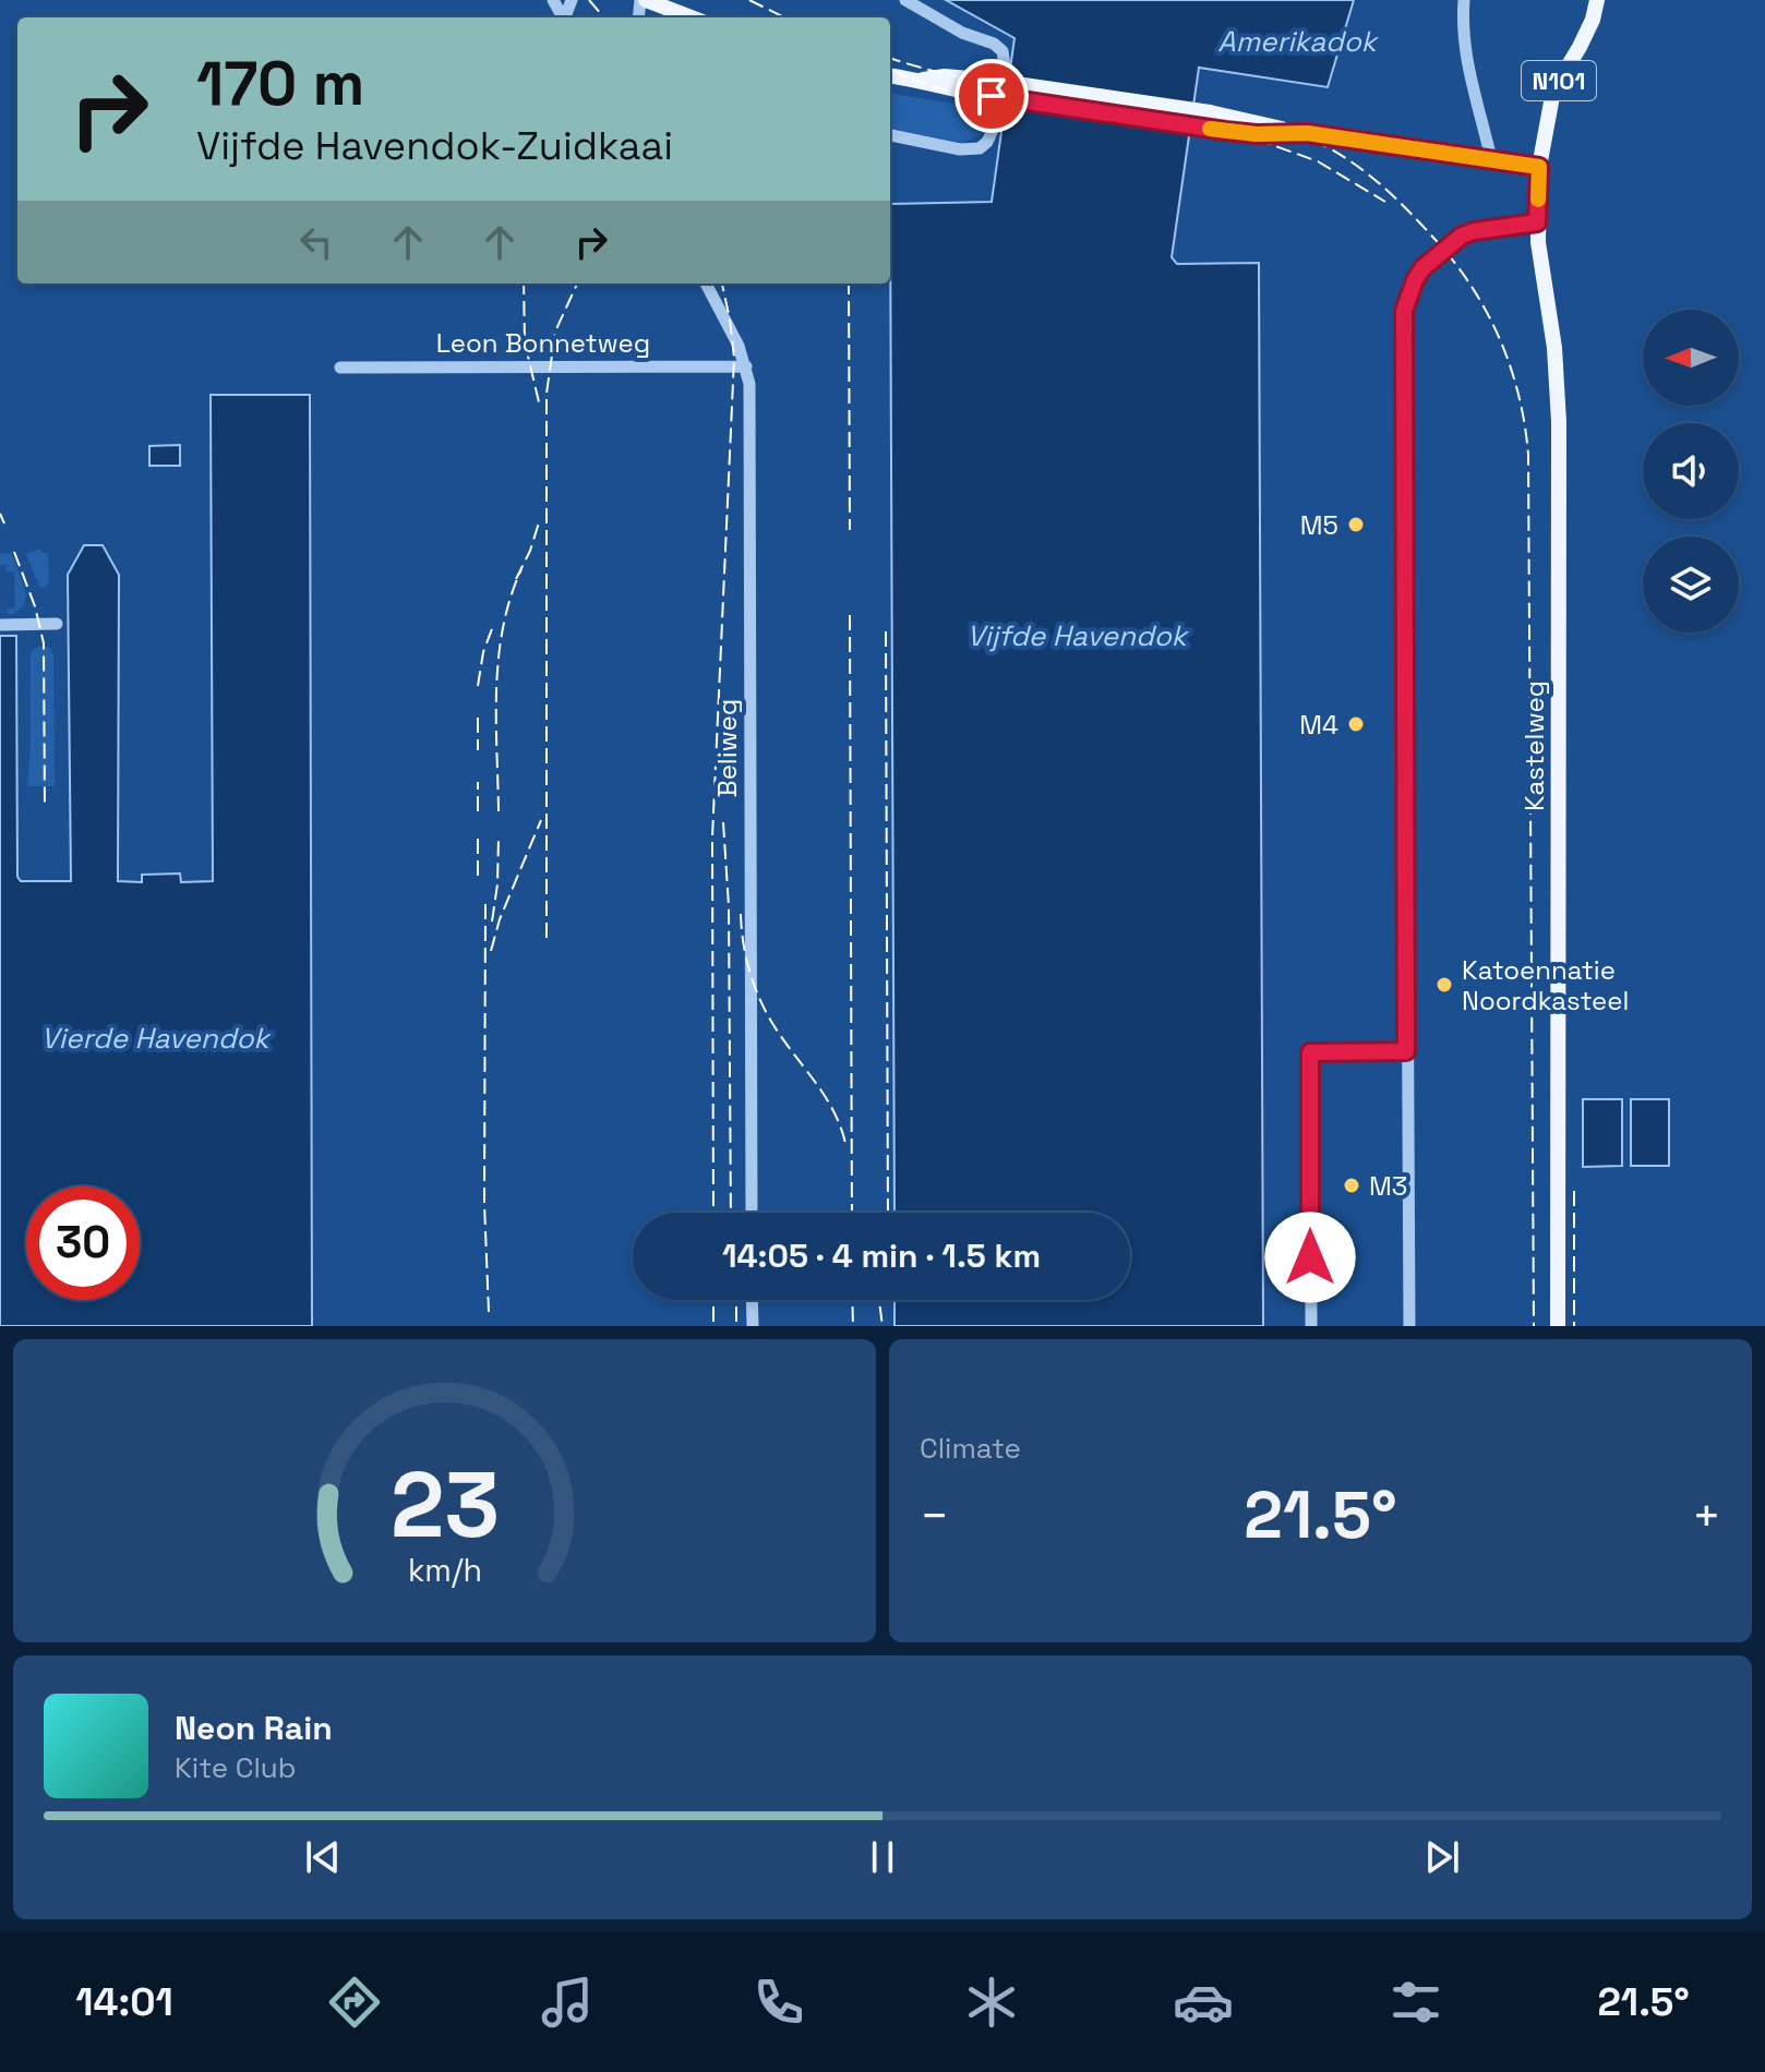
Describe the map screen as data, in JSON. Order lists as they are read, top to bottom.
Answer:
{
  "streets": {
    "main road": ["N101", "Kastelweg"],
    "street": ["Leon Bonnetweg", "Beliweg"]
  },
  "crossings": [
    ["N101", "Kastelweg"],
    ["Leon Bonnetweg", "Beliweg"]
  ],
  "water": ["Amerikadok", "Vijfde Havendok", "Vierde Havendok"],
  "places": [
    "M5",
    "M4",
    "Katoennatie Noordkasteel",
    "M3"
  ],
  "north": "left",
  "page": {
    "turn": ["170 m", "Vijfde Havendok-Zuidkaai"],
    "limit": "30",
    "trip": "14:05 · 4 min · 1.5 km",
    "tile": "Climate",
    "heat": ["−", "21.5°", "+"],
    "song": ["Neon Rain", "Kite Club"],
    "tabs": ["14:01", "21.5°"],
    "gauge": ["23", "km/h"]
  }
}
